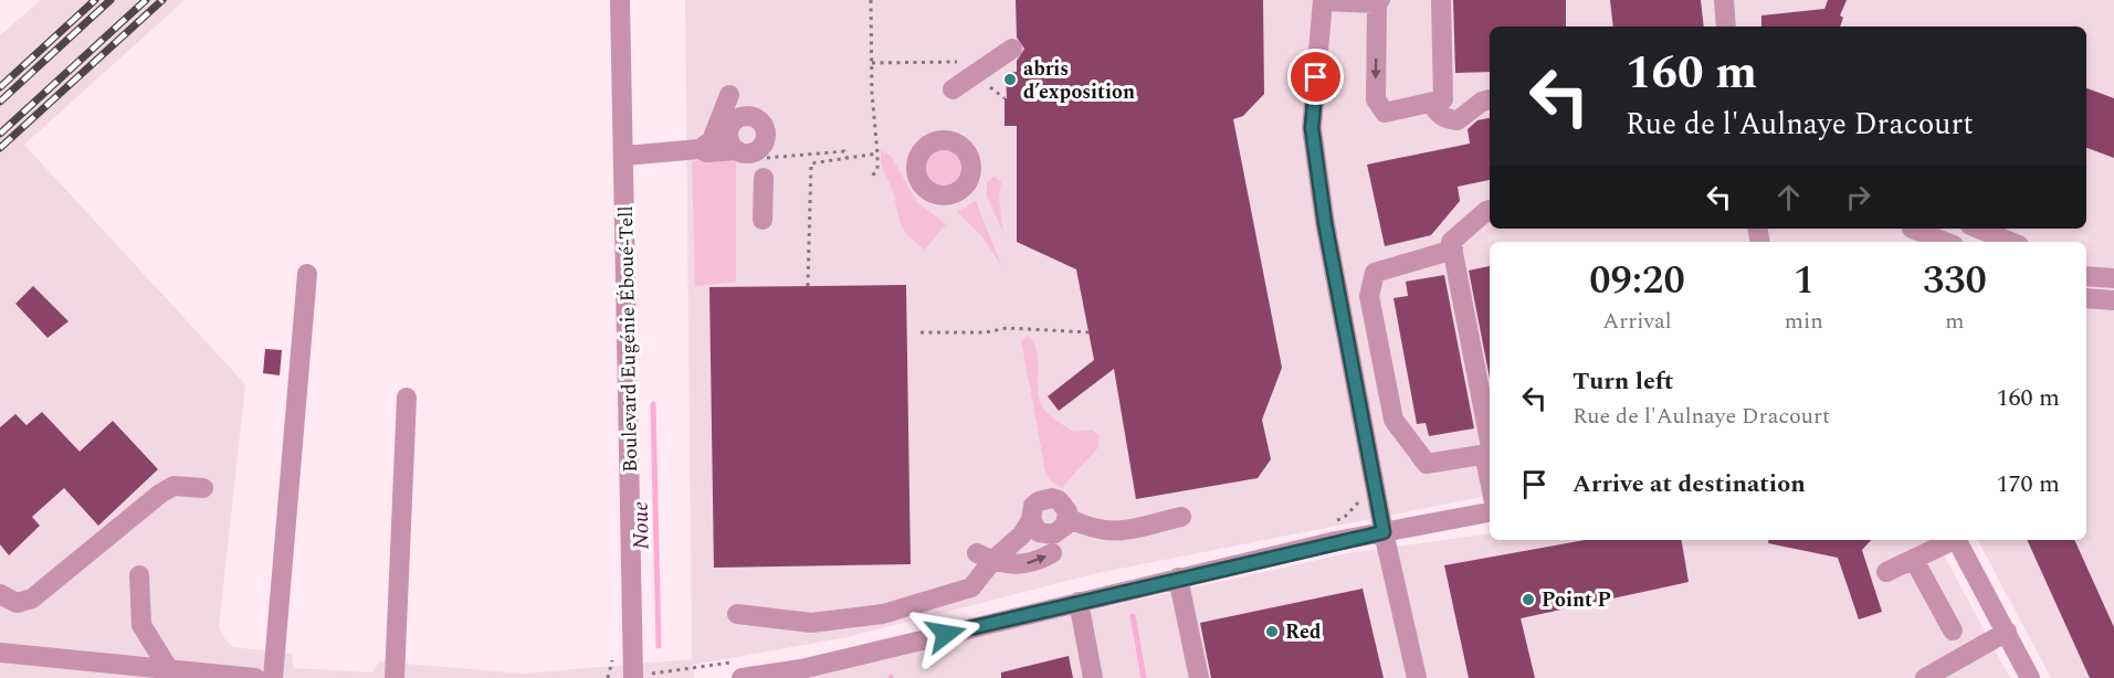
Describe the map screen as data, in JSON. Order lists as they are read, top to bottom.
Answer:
{
  "streets": {
    "street": ["Boulevard Eugénie Éboué-Tell"]
  },
  "water": ["Noue"],
  "places": ["abris d’exposition", "Point P", "Red"],
  "page": {
    "turn": ["160 m", "Rue de l'Aulnaye Dracourt"],
    "eta": [
      "09:20",
      "Arrival",
      "1",
      "min",
      "330",
      "m"
    ],
    "list": [
      {
        "name": "Turn left",
        "note": "Rue de l'Aulnaye Dracourt",
        "value": "160 m"
      },
      {
        "name": "Arrive at destination",
        "value": "170 m"
      }
    ]
  }
}
